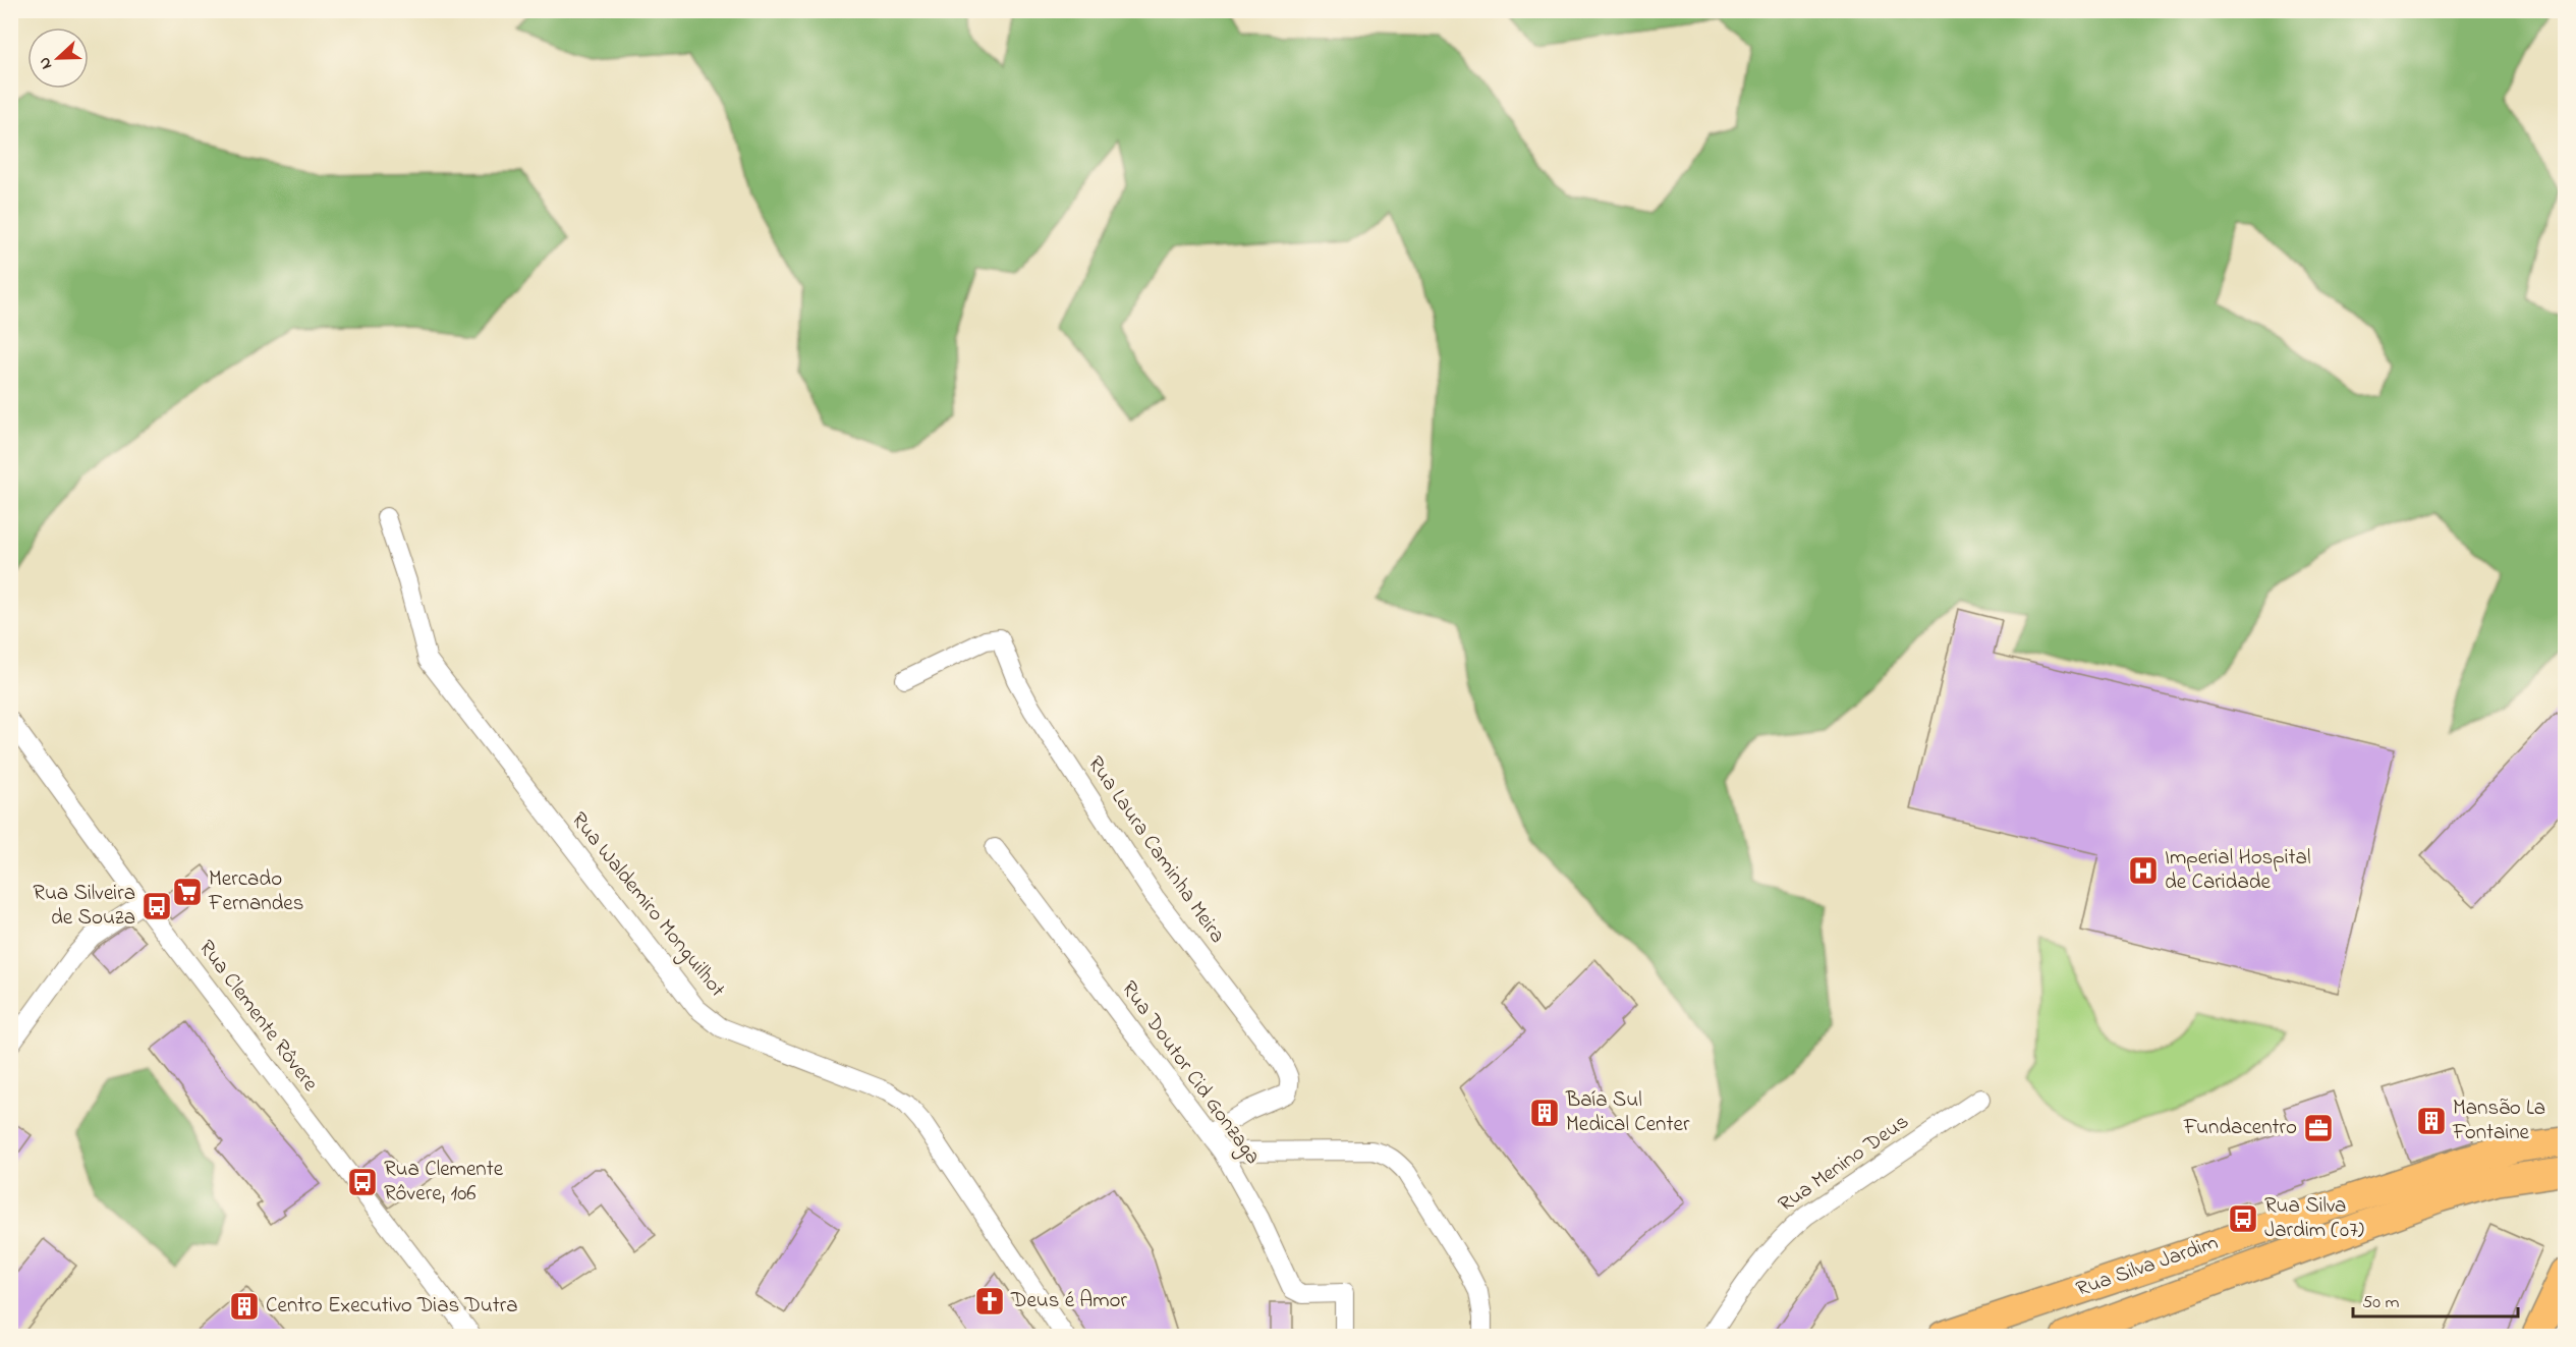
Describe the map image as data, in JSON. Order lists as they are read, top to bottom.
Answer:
{
  "streets": {
    "main road": ["Rua Silva Jardim"],
    "street": [
      "Rua Laura Caminha Meira",
      "Rua Waldemiro Monguilhot",
      "Rua Clemente Rôvere",
      "Rua Doutor Cid Gonzaga",
      "Rua Menino Deus"
    ]
  },
  "crossings": [
    ["Rua Laura Caminha Meira", "Rua Doutor Cid Gonzaga"]
  ],
  "places": {
    "hospital": ["Imperial Hospital de Caridade"],
    "supermarket": ["Mercado Fernandes"],
    "bus stop": ["Rua Silveira de Souza", "Rua Clemente Rôvere, 106", "Rua Silva Jardim (07)"],
    "building": ["Baía Sul Medical Center", "Mansão La Fontaine", "Centro Executivo Dias Dutra"],
    "office": ["Fundacentro"],
    "church": ["Deus é Amor"]
  },
  "scale_bar": "50 m",
  "north": "left"
}
